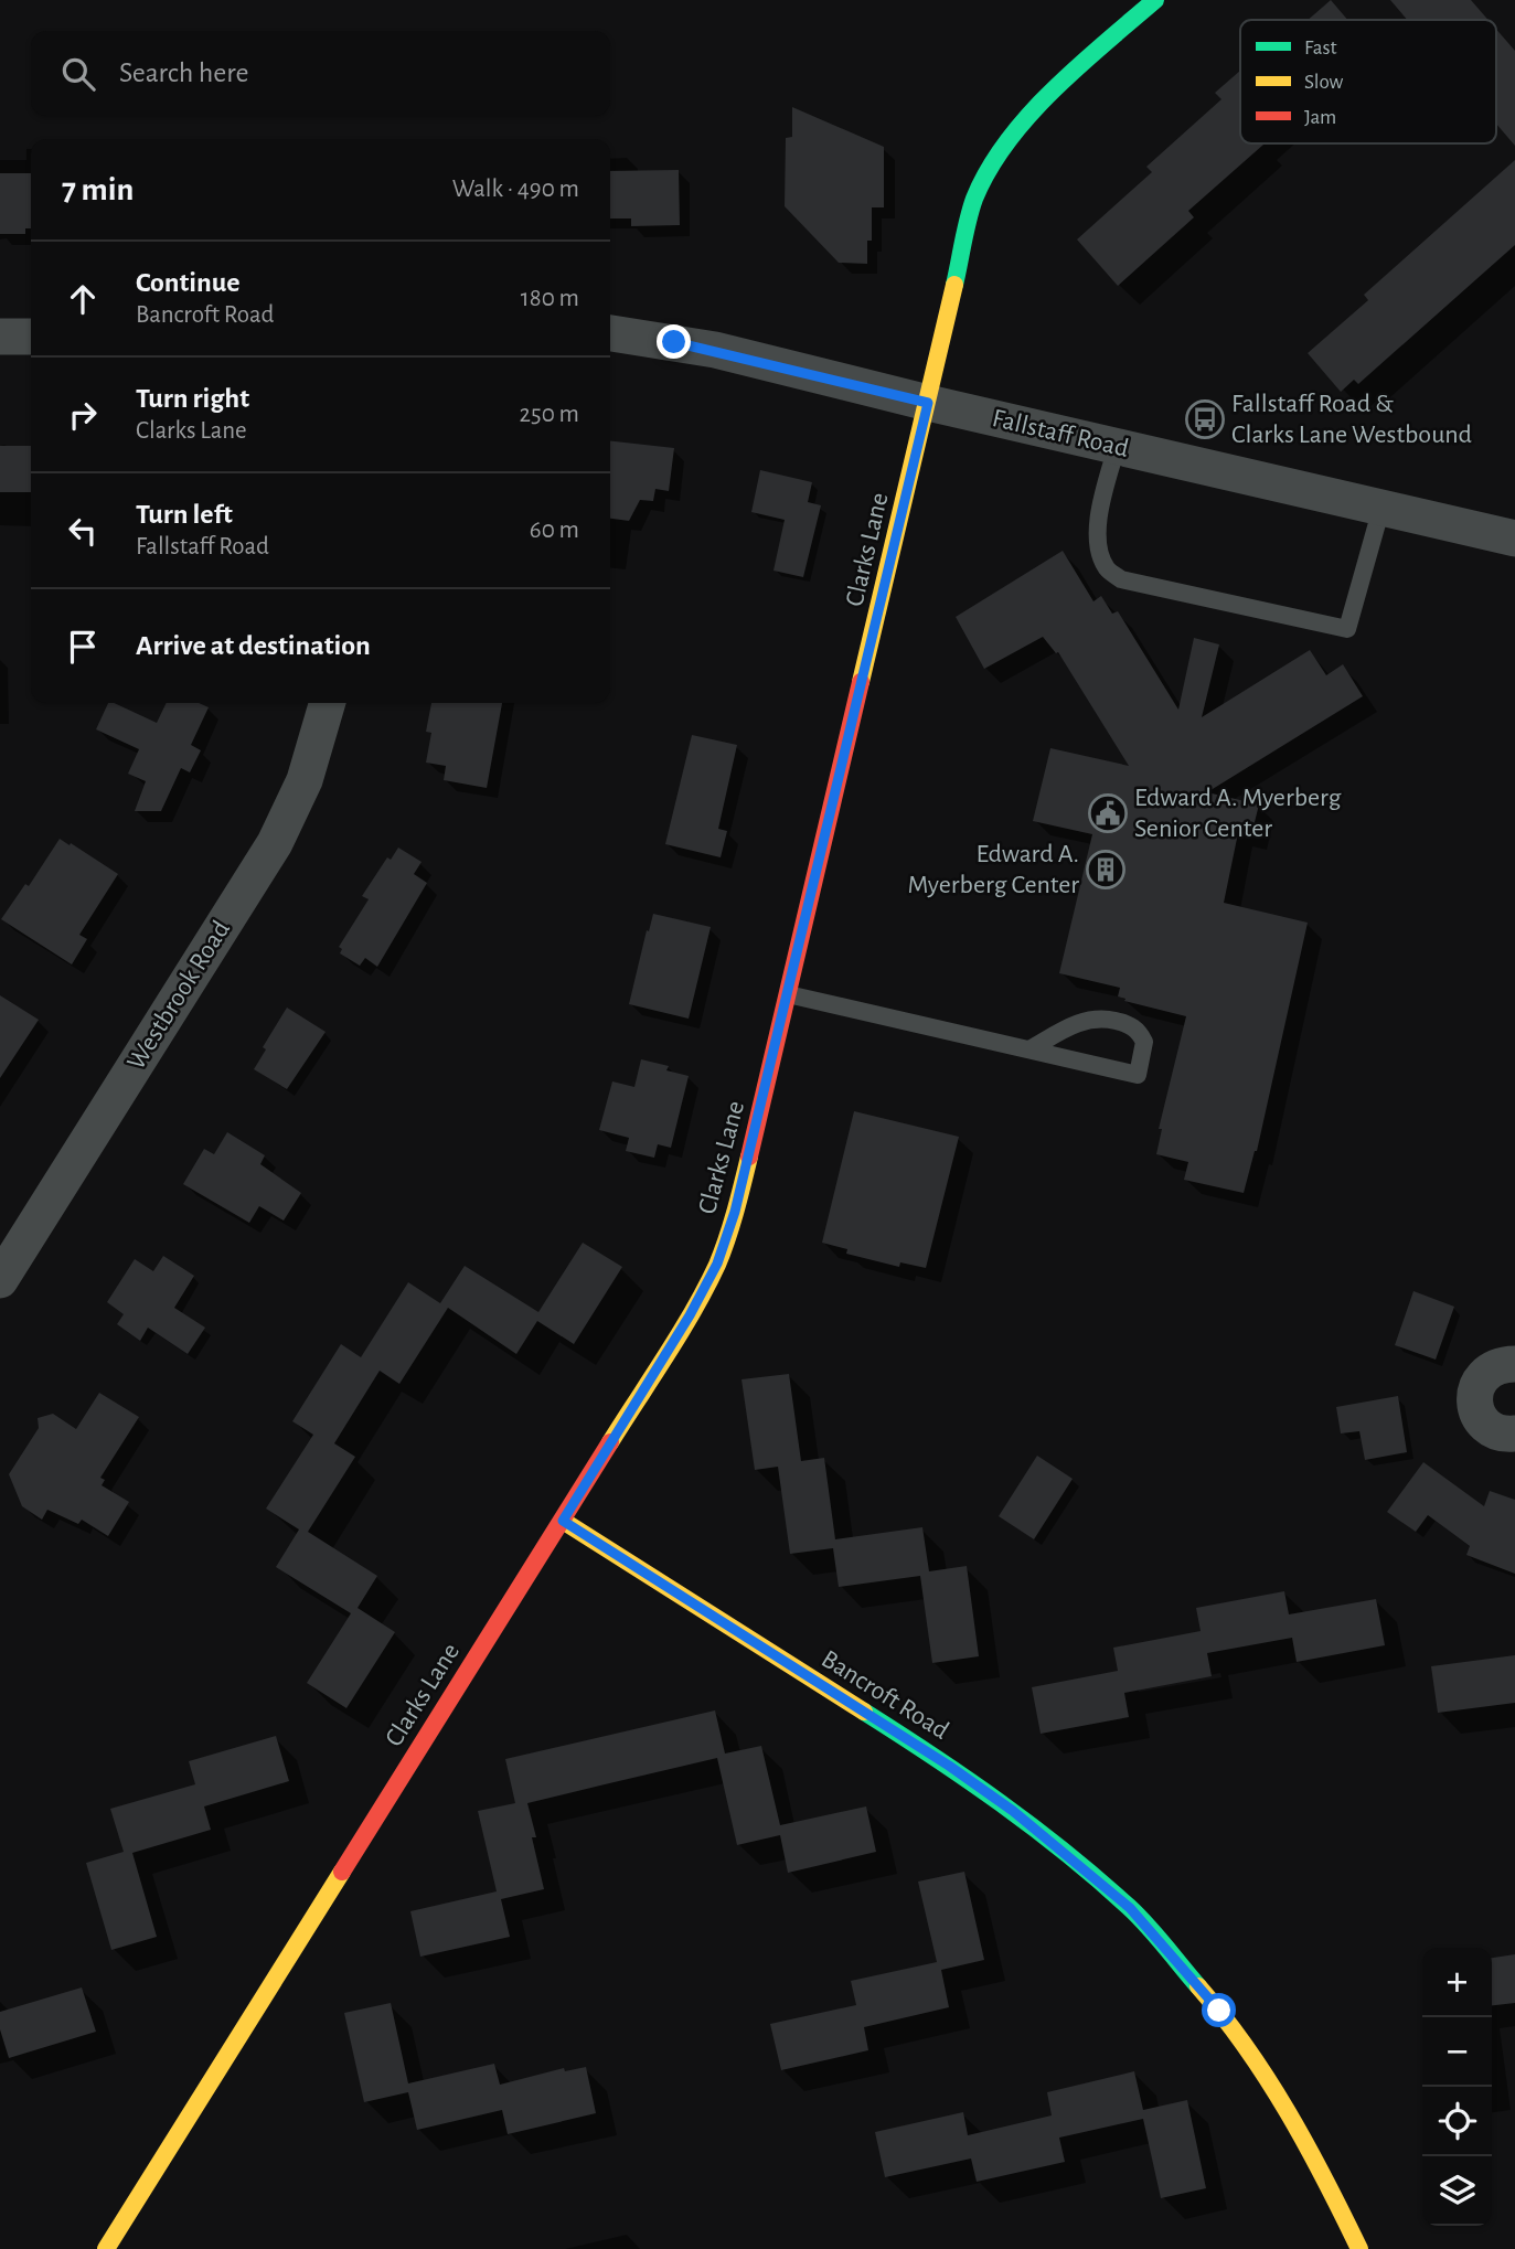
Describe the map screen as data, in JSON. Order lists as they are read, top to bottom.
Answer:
{
  "streets": {
    "street": [
      "Fallstaff Road",
      "Clarks Lane",
      "Westbrook Road",
      "Bancroft Road"
    ]
  },
  "crossings": [
    ["Fallstaff Road", "Clarks Lane"],
    ["Clarks Lane", "Bancroft Road"]
  ],
  "places": {
    "bus stop": ["Fallstaff Road & Clarks Lane Westbound"],
    "public building": ["Edward A. Myerberg Senior Center"],
    "building": ["Edward A. Myerberg Center"]
  },
  "legend": ["Fast", "Slow", "Jam"],
  "page": {
    "search": "Search here",
    "heading": ["7 min", "Walk · 490 m"],
    "list": [
      ["Continue", "Bancroft Road", "180 m"],
      ["Turn right", "Clarks Lane", "250 m"],
      ["Turn left", "Fallstaff Road", "60 m"],
      "Arrive at destination"
    ],
    "map_buttons": ["+", "−"]
  }
}
